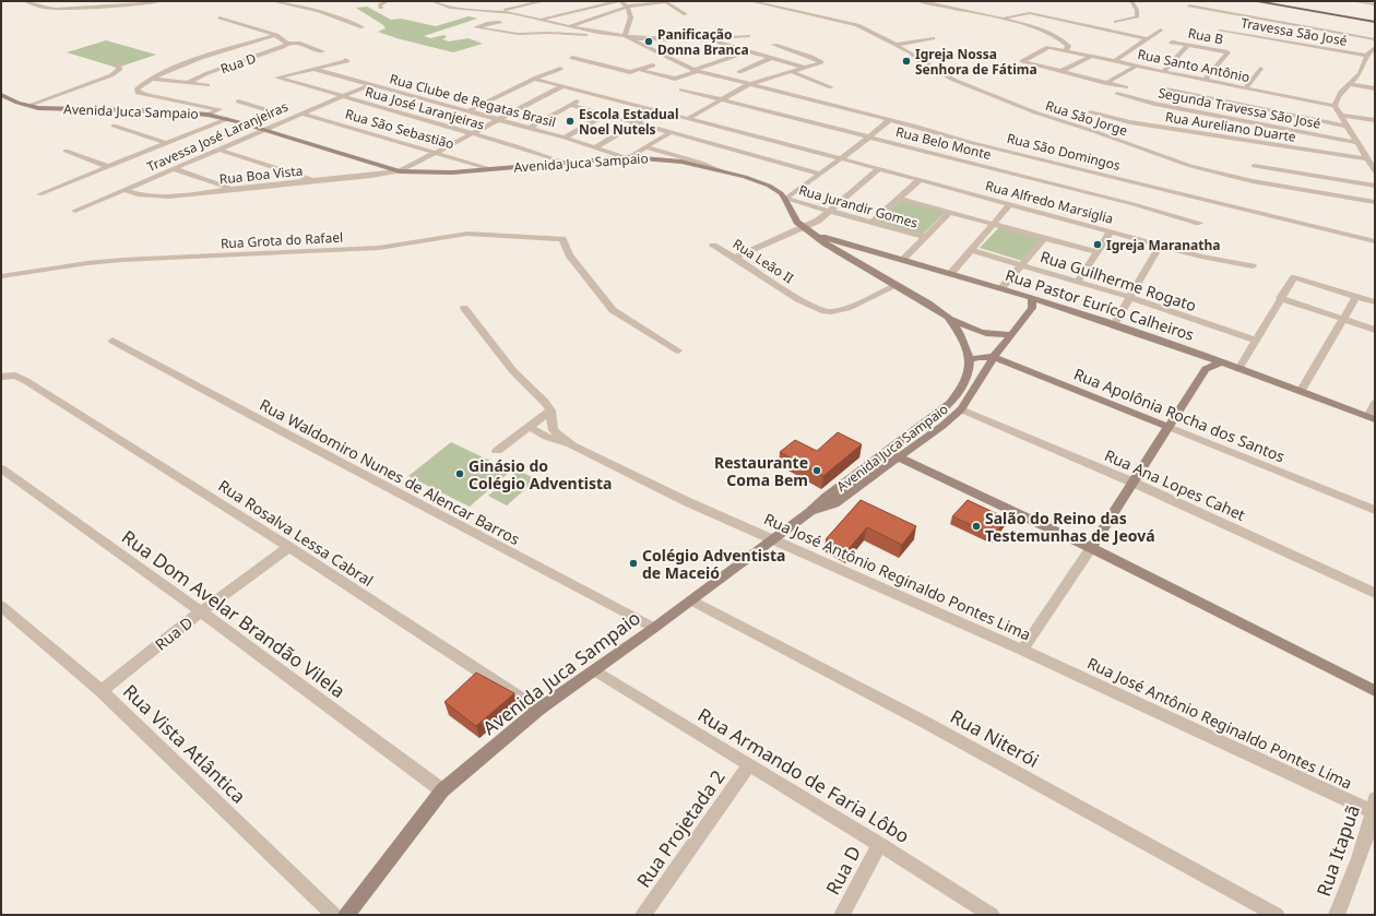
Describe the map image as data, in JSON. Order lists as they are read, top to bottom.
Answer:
{
  "streets": {
    "main road": ["Avenida Juca Sampaio", "Rua Pastor Euríco Calheiros", "Rua Apolônia Rocha dos Santos"],
    "street": [
      "Travessa São José",
      "Rua B",
      "Rua D",
      "Rua Santo Antônio",
      "Rua Clube de Regatas Brasil",
      "Rua José Laranjeiras",
      "Segunda Travessa São José",
      "Rua São Jorge",
      "Rua Aureliano Duarte",
      "Rua São Sebastião",
      "Travessa José Laranjeiras",
      "Rua Belo Monte",
      "Rua São Domingos",
      "Rua Boa Vista",
      "Rua Alfredo Marsiglia",
      "Rua Jurandir Gomes",
      "Rua Grota do Rafael",
      "Rua Leão II",
      "Rua Guilherme Rogato",
      "Rua Waldomiro Nunes de Alencar Barros",
      "Rua Ana Lopes Cahet",
      "Rua Rosalva Lessa Cabral",
      "Rua José Antônio Reginaldo Pontes Lima",
      "Rua Dom Avelar Brandão Vilela",
      "Rua Niterói",
      "Rua Vista Atlântica",
      "Rua Armando de Faria Lôbo",
      "Rua Projetada 2",
      "Rua Itapuã"
    ]
  },
  "crossings": [
    ["Rua B", "Rua Santo Antônio"],
    ["Rua D", "Rua Rosalva Lessa Cabral"],
    ["Rua D", "Rua Dom Avelar Brandão Vilela"],
    ["Rua D", "Rua Vista Atlântica"],
    ["Rua D", "Rua Armando de Faria Lôbo"],
    ["Rua Clube de Regatas Brasil", "Rua José Laranjeiras"],
    ["Rua Clube de Regatas Brasil", "Avenida Juca Sampaio"],
    ["Rua Clube de Regatas Brasil", "Travessa José Laranjeiras"],
    ["Rua José Laranjeiras", "Avenida Juca Sampaio"],
    ["Rua José Laranjeiras", "Travessa José Laranjeiras"],
    ["Avenida Juca Sampaio", "Rua São Sebastião"],
    ["Avenida Juca Sampaio", "Travessa José Laranjeiras"],
    ["Avenida Juca Sampaio", "Rua Boa Vista"],
    ["Avenida Juca Sampaio", "Rua Jurandir Gomes"],
    ["Avenida Juca Sampaio", "Rua Leão II"],
    ["Avenida Juca Sampaio", "Rua Pastor Euríco Calheiros"],
    ["Avenida Juca Sampaio", "Rua Apolônia Rocha dos Santos"],
    ["Avenida Juca Sampaio", "Rua Waldomiro Nunes de Alencar Barros"],
    ["Avenida Juca Sampaio", "Rua Ana Lopes Cahet"],
    ["Avenida Juca Sampaio", "Rua Rosalva Lessa Cabral"],
    ["Avenida Juca Sampaio", "Rua José Antônio Reginaldo Pontes Lima"],
    ["Avenida Juca Sampaio", "Rua Dom Avelar Brandão Vilela"],
    ["Avenida Juca Sampaio", "Rua Niterói"],
    ["Avenida Juca Sampaio", "Rua Armando de Faria Lôbo"],
    ["Rua São Sebastião", "Travessa José Laranjeiras"],
    ["Travessa José Laranjeiras", "Rua Boa Vista"],
    ["Rua José Antônio Reginaldo Pontes Lima", "Rua Itapuã"],
    ["Rua Armando de Faria Lôbo", "Rua Projetada 2"]
  ],
  "places": [
    "Panificação Donna Branca",
    "Igreja Nossa Senhora de Fátima",
    "Escola Estadual Noel Nutels",
    "Igreja Maranatha",
    "Restaurante Coma Bem",
    "Ginásio do Colégio Adventista",
    "Salão do Reino das Testemunhas de Jeová",
    "Colégio Adventista de Maceió"
  ]
}
